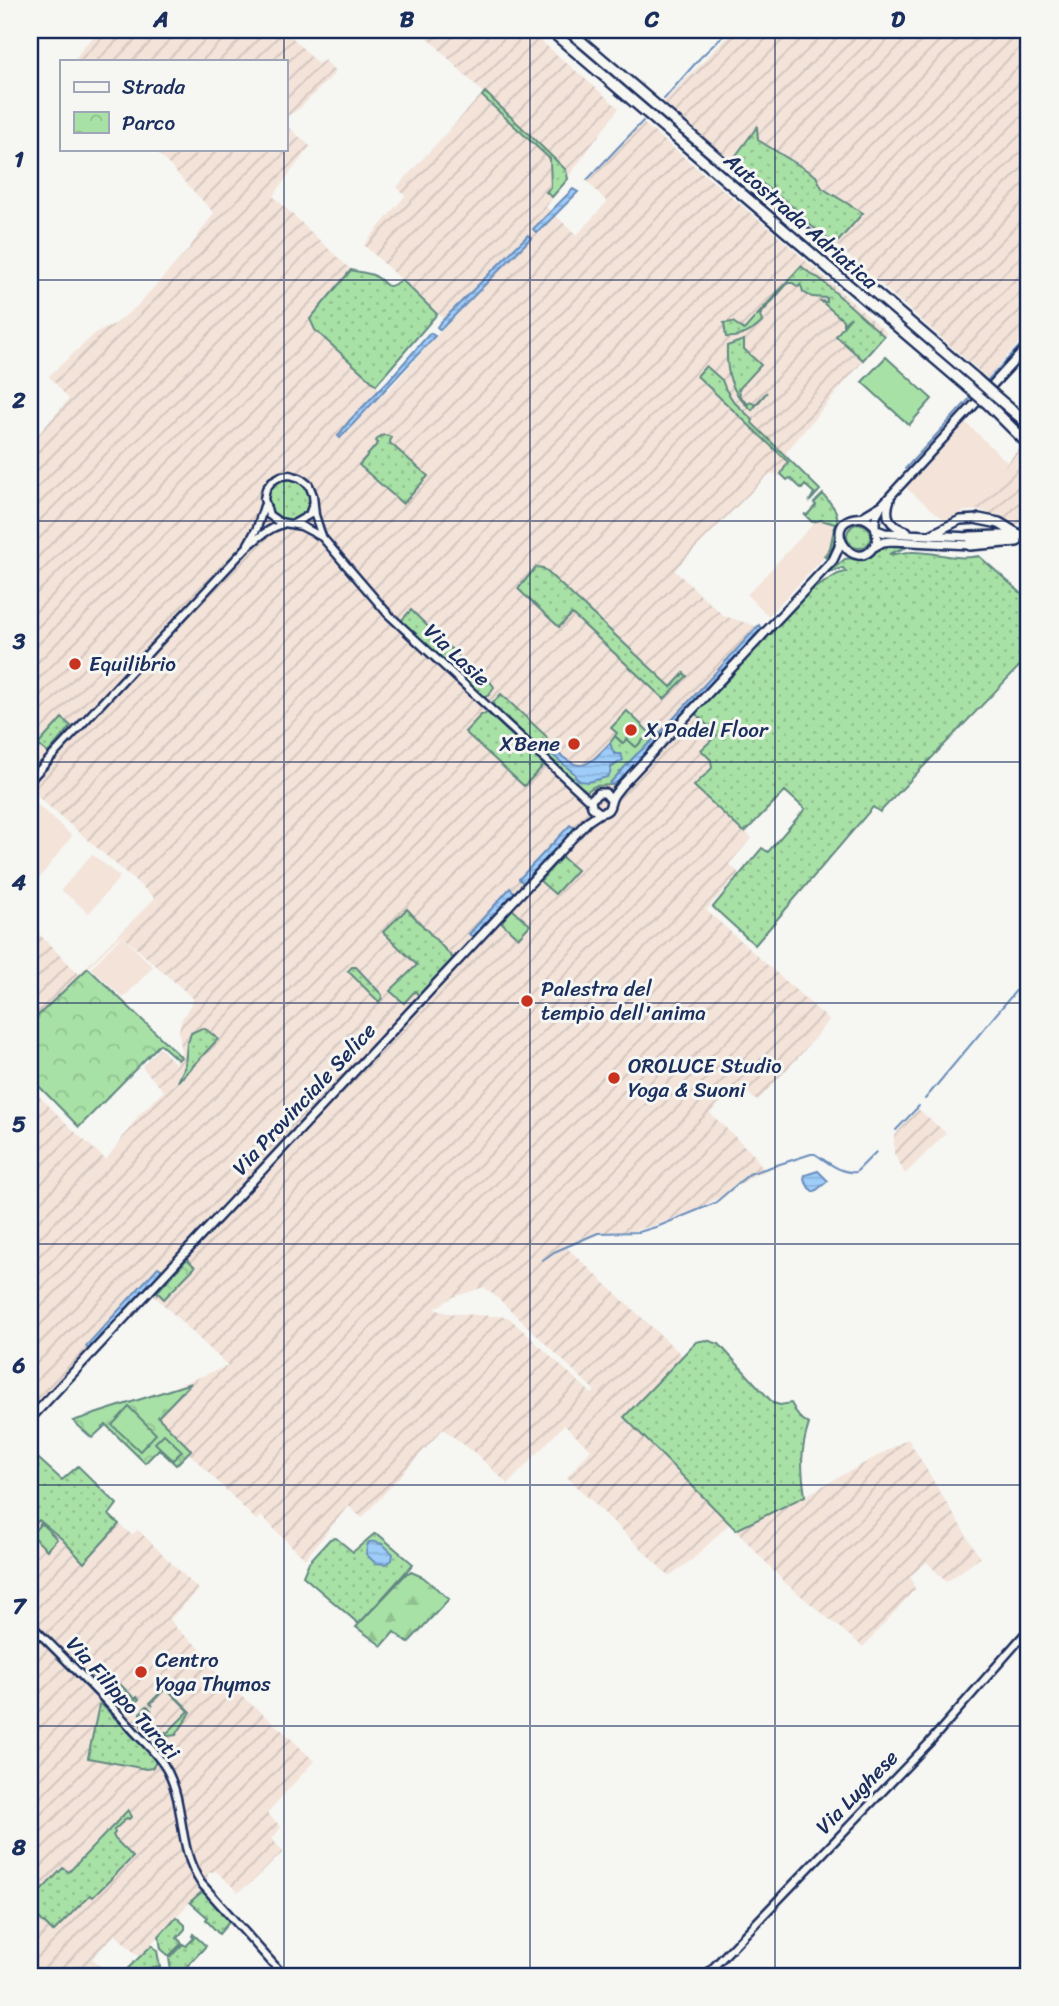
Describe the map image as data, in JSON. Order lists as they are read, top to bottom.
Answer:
{
  "streets": {
    "highway": ["Autostrada Adriatica"],
    "main road": ["Via Provinciale Selice"],
    "street": ["Via Lasie", "Via Filippo Turati", "Via Lughese"]
  },
  "crossings": [
    ["Via Lasie", "Via Provinciale Selice"]
  ],
  "places": [
    "Equilibrio",
    "X Padel Floor",
    "XBene",
    "Palestra del tempio dell'anima",
    "OROLUCE Studio Yoga & Suoni",
    "Centro Yoga Thymos"
  ],
  "legend": ["Strada", "Parco"],
  "grid": {
    "columns": [
      "A",
      "B",
      "C",
      "D"
    ],
    "rows": [
      "1",
      "2",
      "3",
      "4",
      "5",
      "6",
      "7",
      "8"
    ]
  }
}
